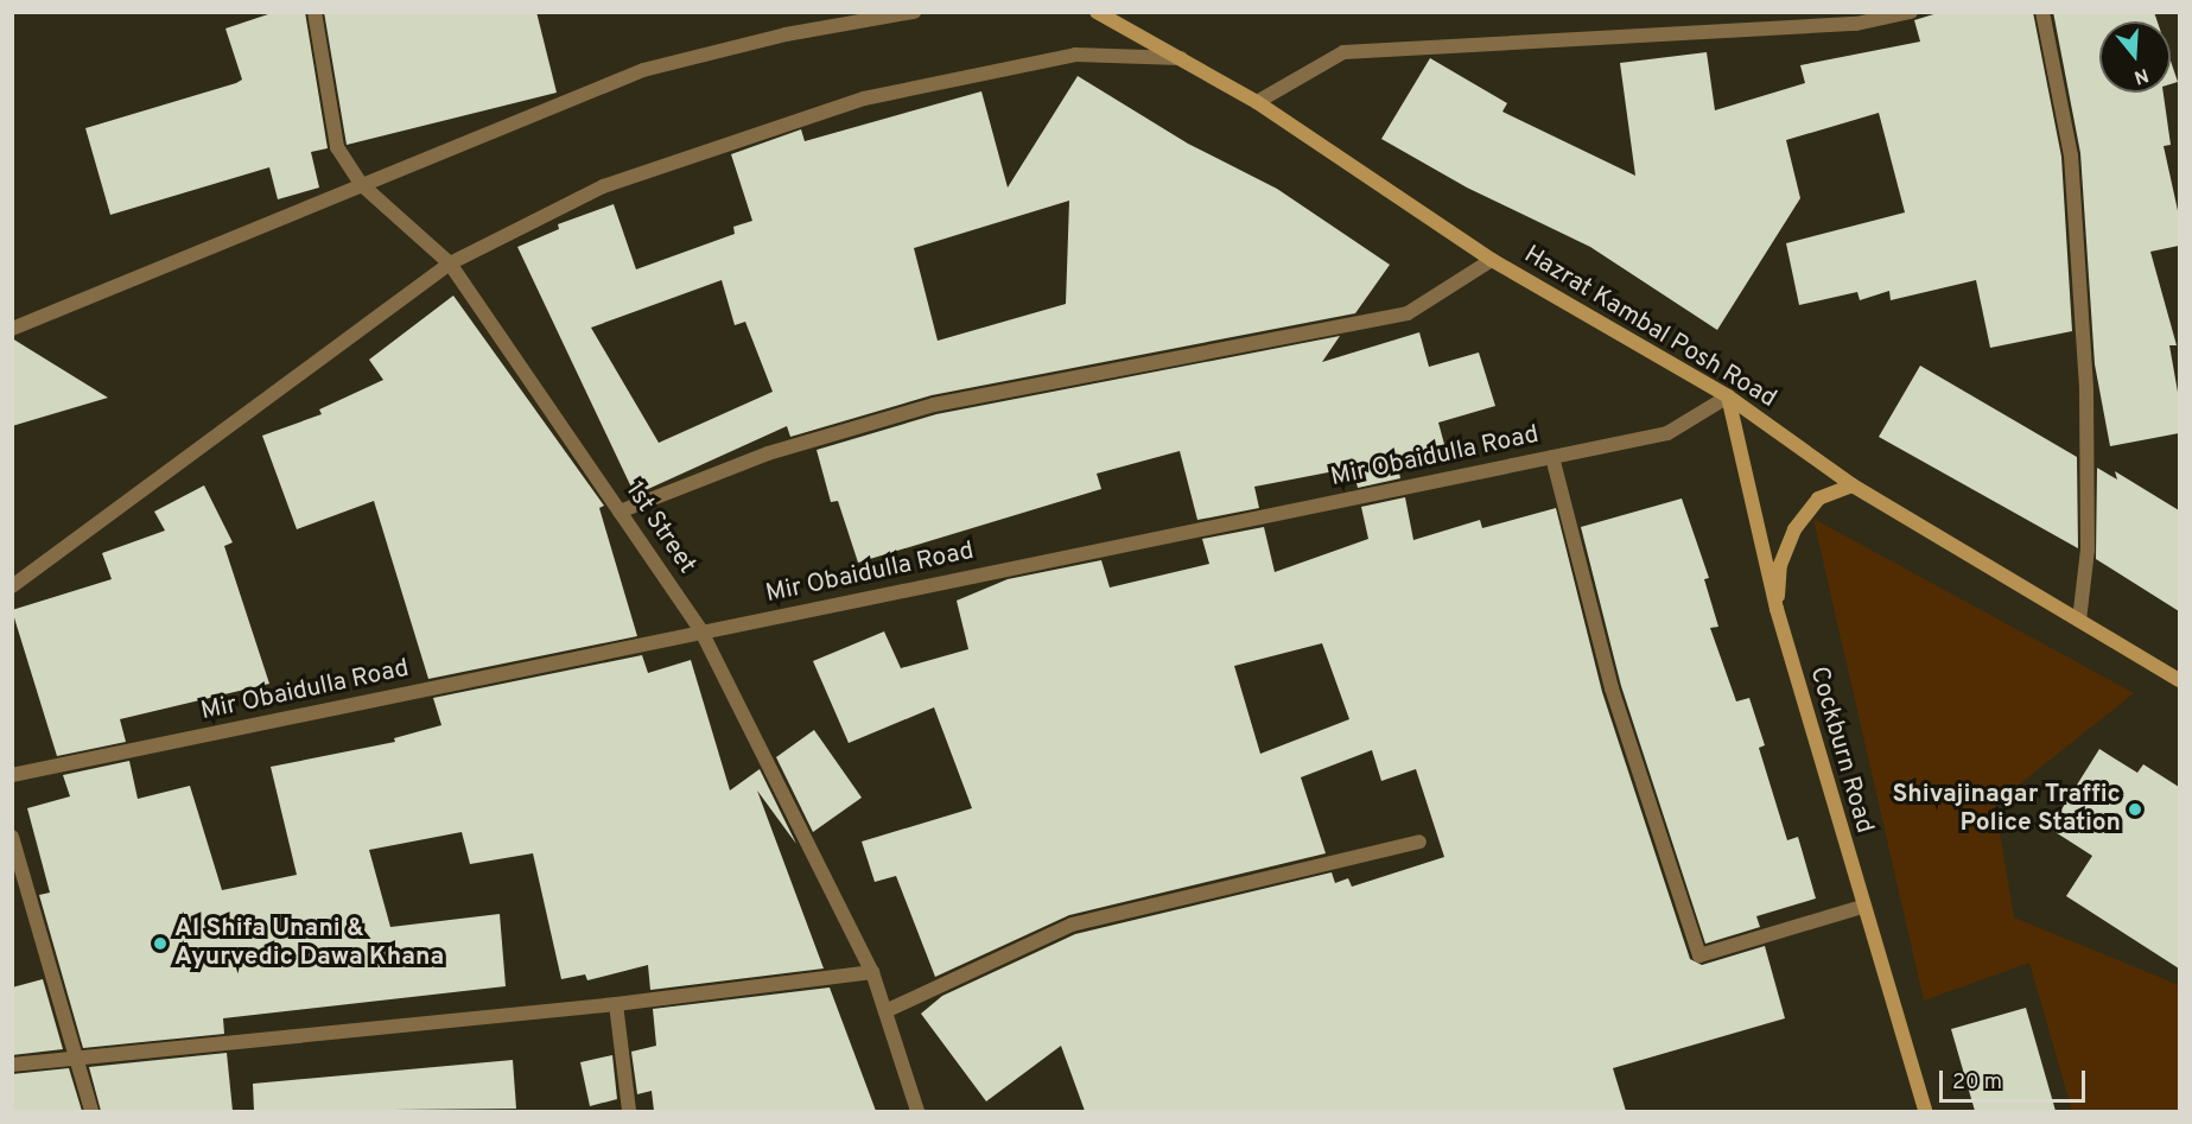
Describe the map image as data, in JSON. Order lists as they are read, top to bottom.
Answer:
{
  "streets": {
    "street": [
      "Hazrat Kambal Posh Road",
      "Mir Obaidulla Road",
      "1st Street",
      "Cockburn Road"
    ]
  },
  "crossings": [
    ["Hazrat Kambal Posh Road", "Mir Obaidulla Road"],
    ["Hazrat Kambal Posh Road", "Cockburn Road"],
    ["Mir Obaidulla Road", "1st Street"],
    ["Mir Obaidulla Road", "Cockburn Road"]
  ],
  "places": ["Shivajinagar Traffic Police Station", "Al Shifa Unani & Ayurvedic Dawa Khana"],
  "scale_bar": "20 m",
  "north": "bottom"
}
